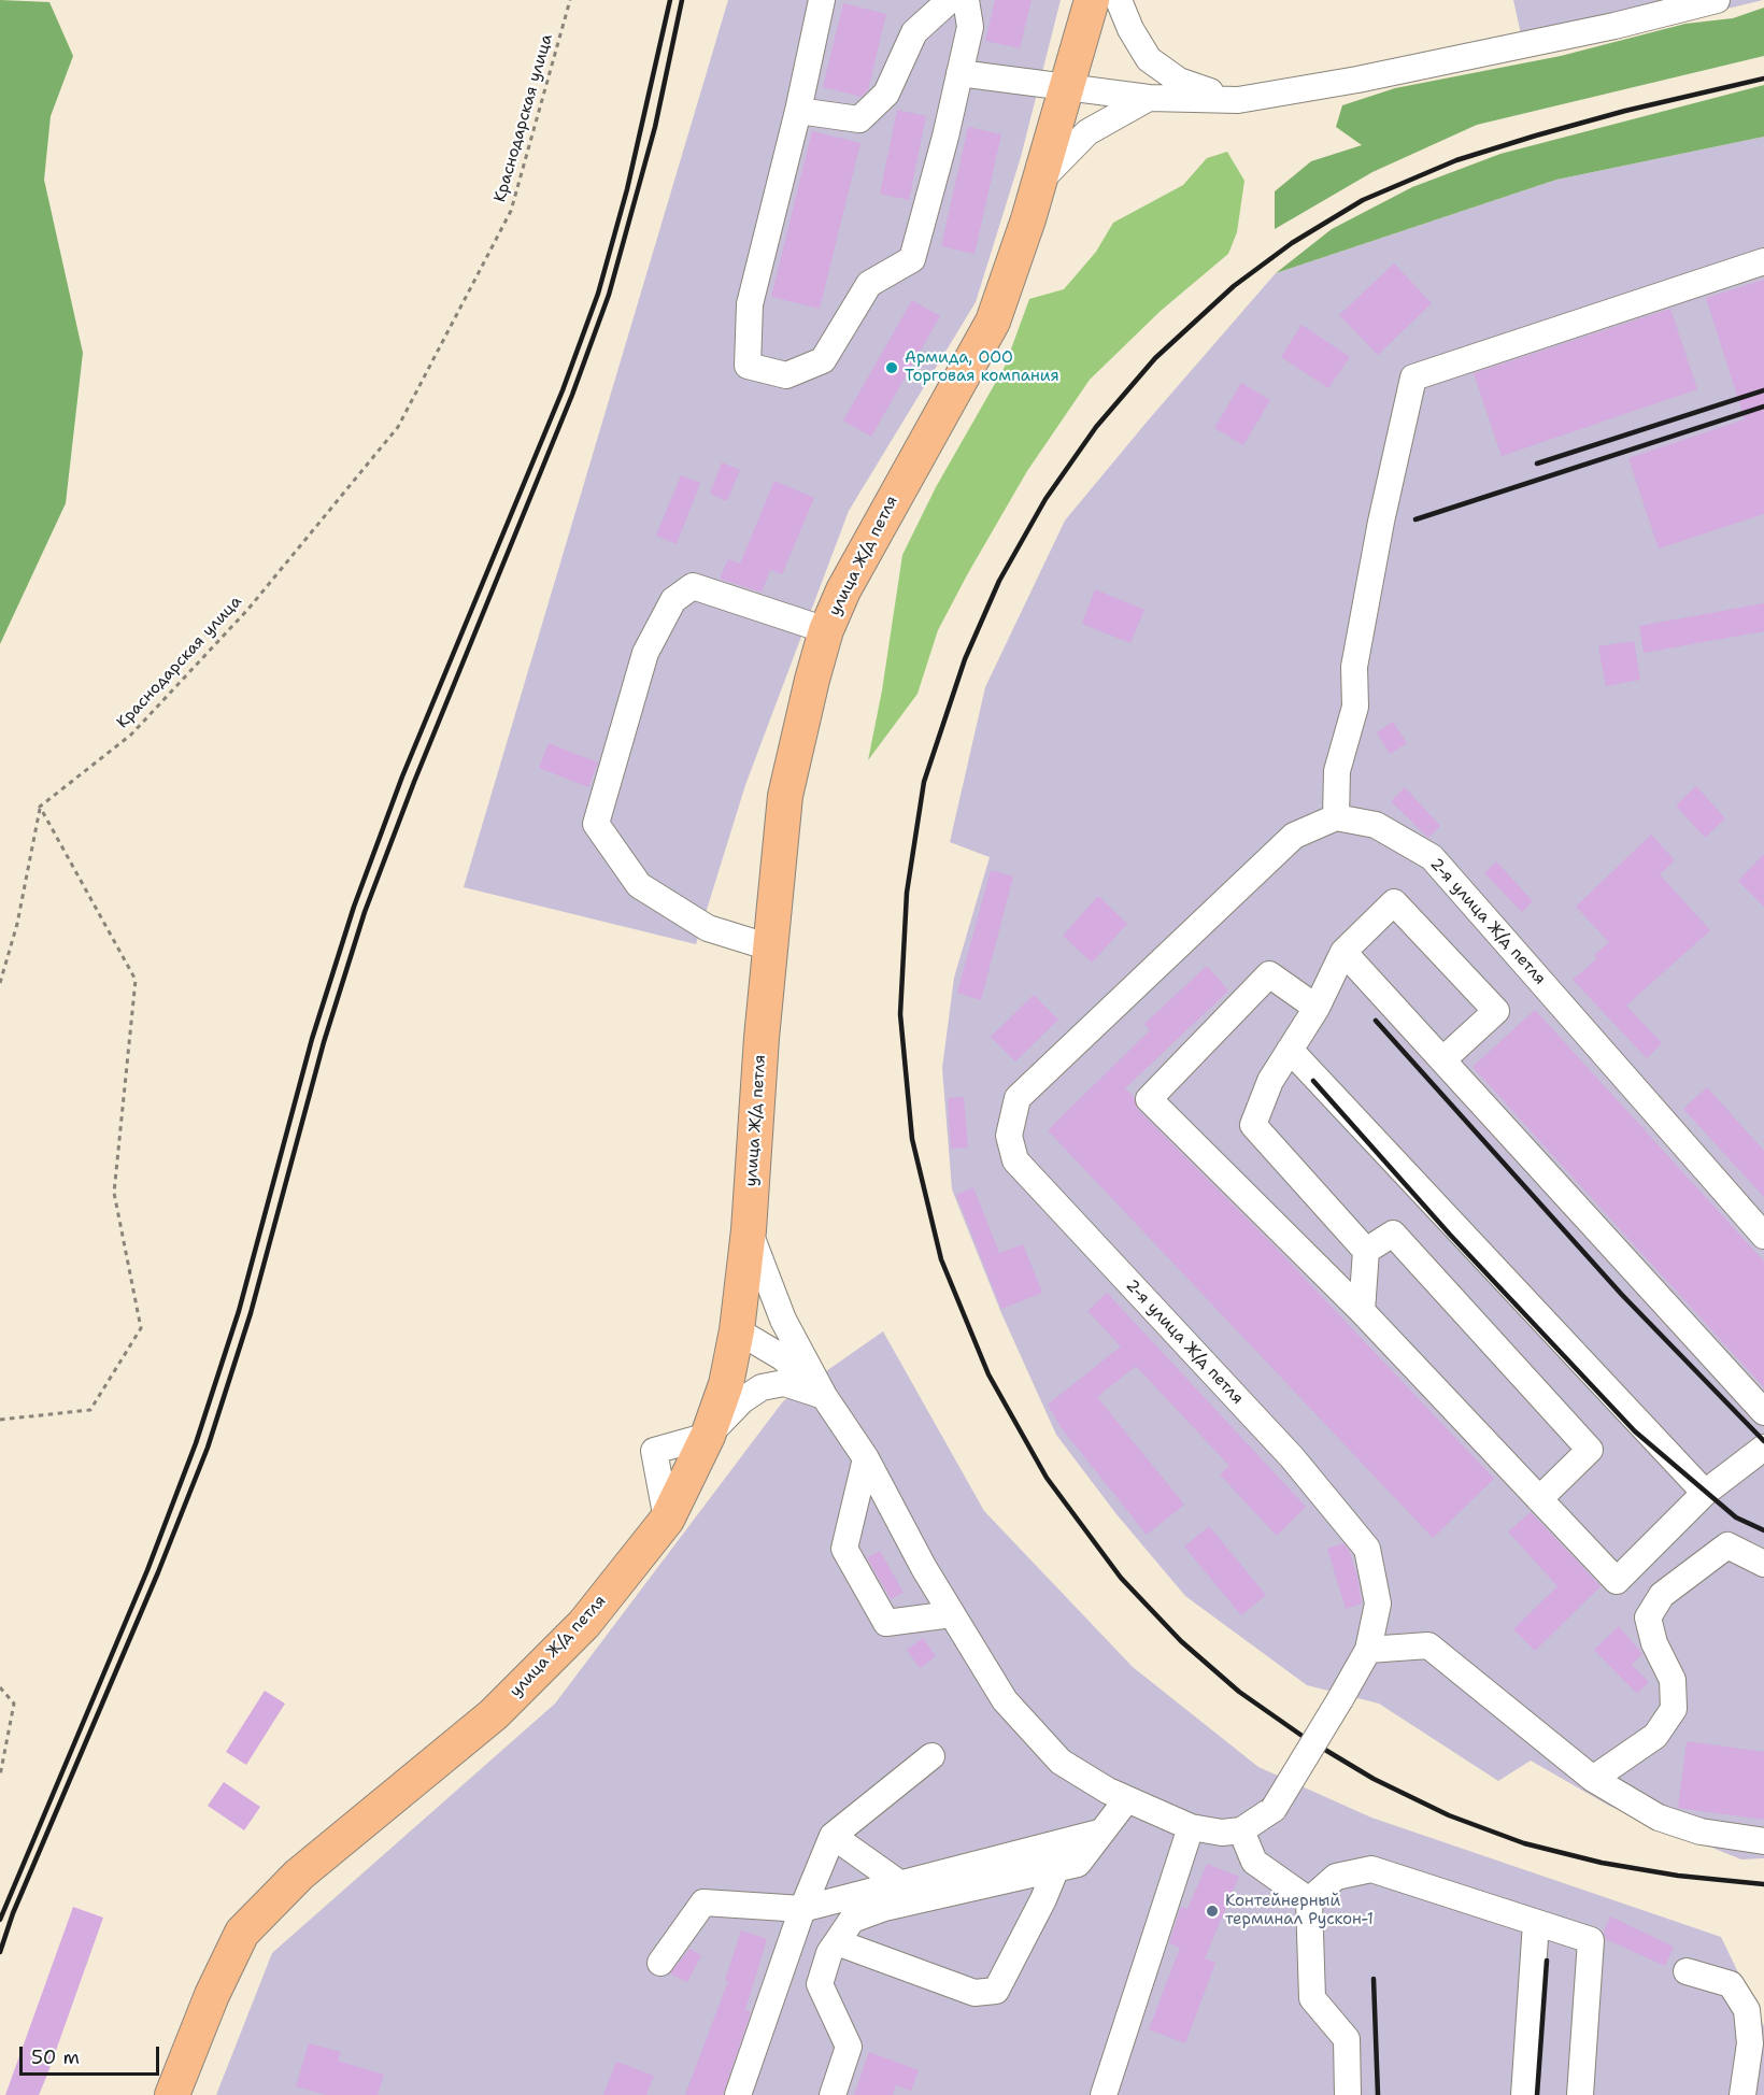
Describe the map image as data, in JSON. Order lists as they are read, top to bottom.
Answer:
{
  "streets": {
    "main road": ["улица Ж/д петля"],
    "street": ["2-я улица Ж/д петля"],
    "path": ["Краснодарская улица"]
  },
  "places": ["Армида, ООО Торговая компания", "Контейнерный терминал Рускон-1"],
  "scale_bar": "50 m"
}
